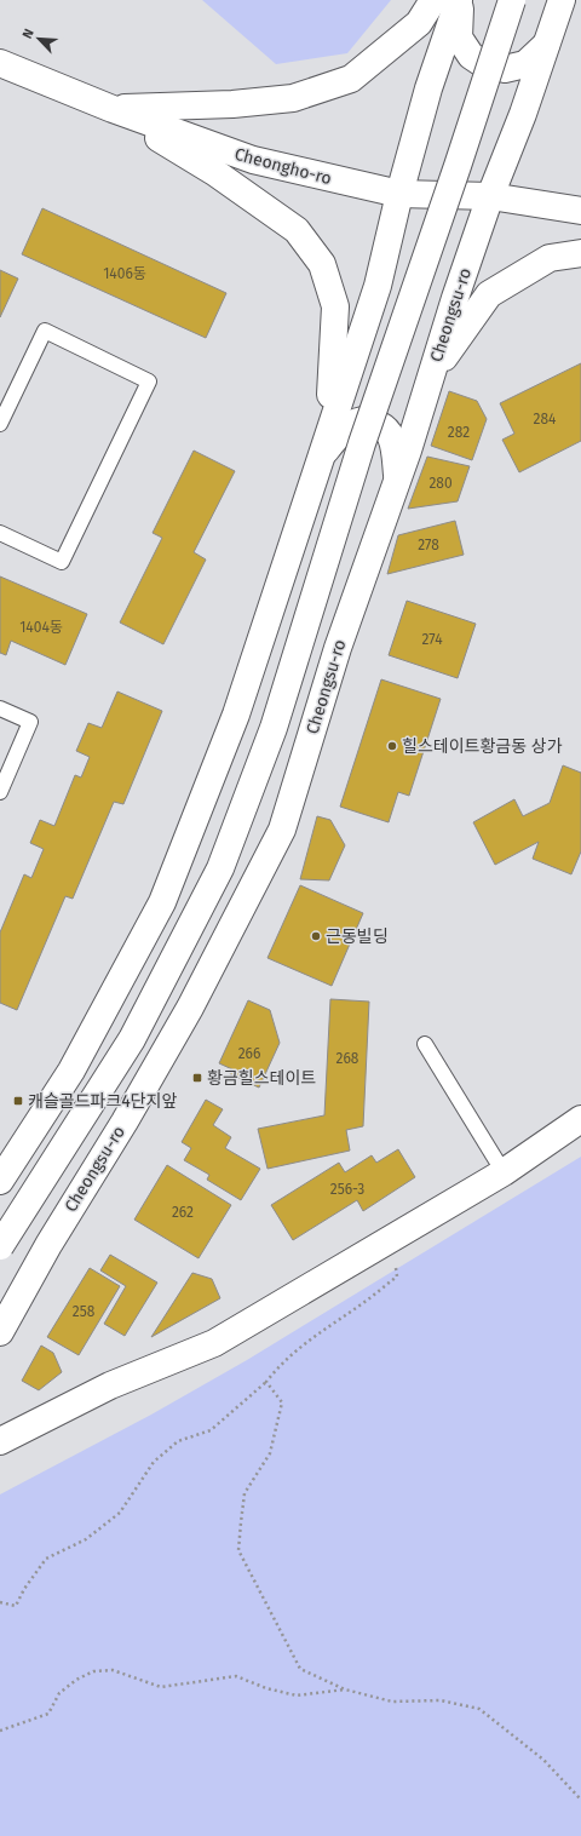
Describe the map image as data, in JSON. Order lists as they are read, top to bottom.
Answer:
{
  "streets": {
    "main road": ["Cheongho-ro", "Cheongsu-ro"]
  },
  "crossings": [
    ["Cheongho-ro", "Cheongsu-ro"]
  ],
  "places": {
    "other": ["힐스테이트황금동 상가", "근동빌딩"],
    "transit": ["황금힐스테이트", "캐슬골드파크4단지앞"]
  },
  "house_numbers": [
    "1406동",
    "284",
    "282",
    "280",
    "278",
    "1404동",
    "274",
    "266",
    "268",
    "256-3",
    "262",
    "258"
  ],
  "north": "top left"
}
